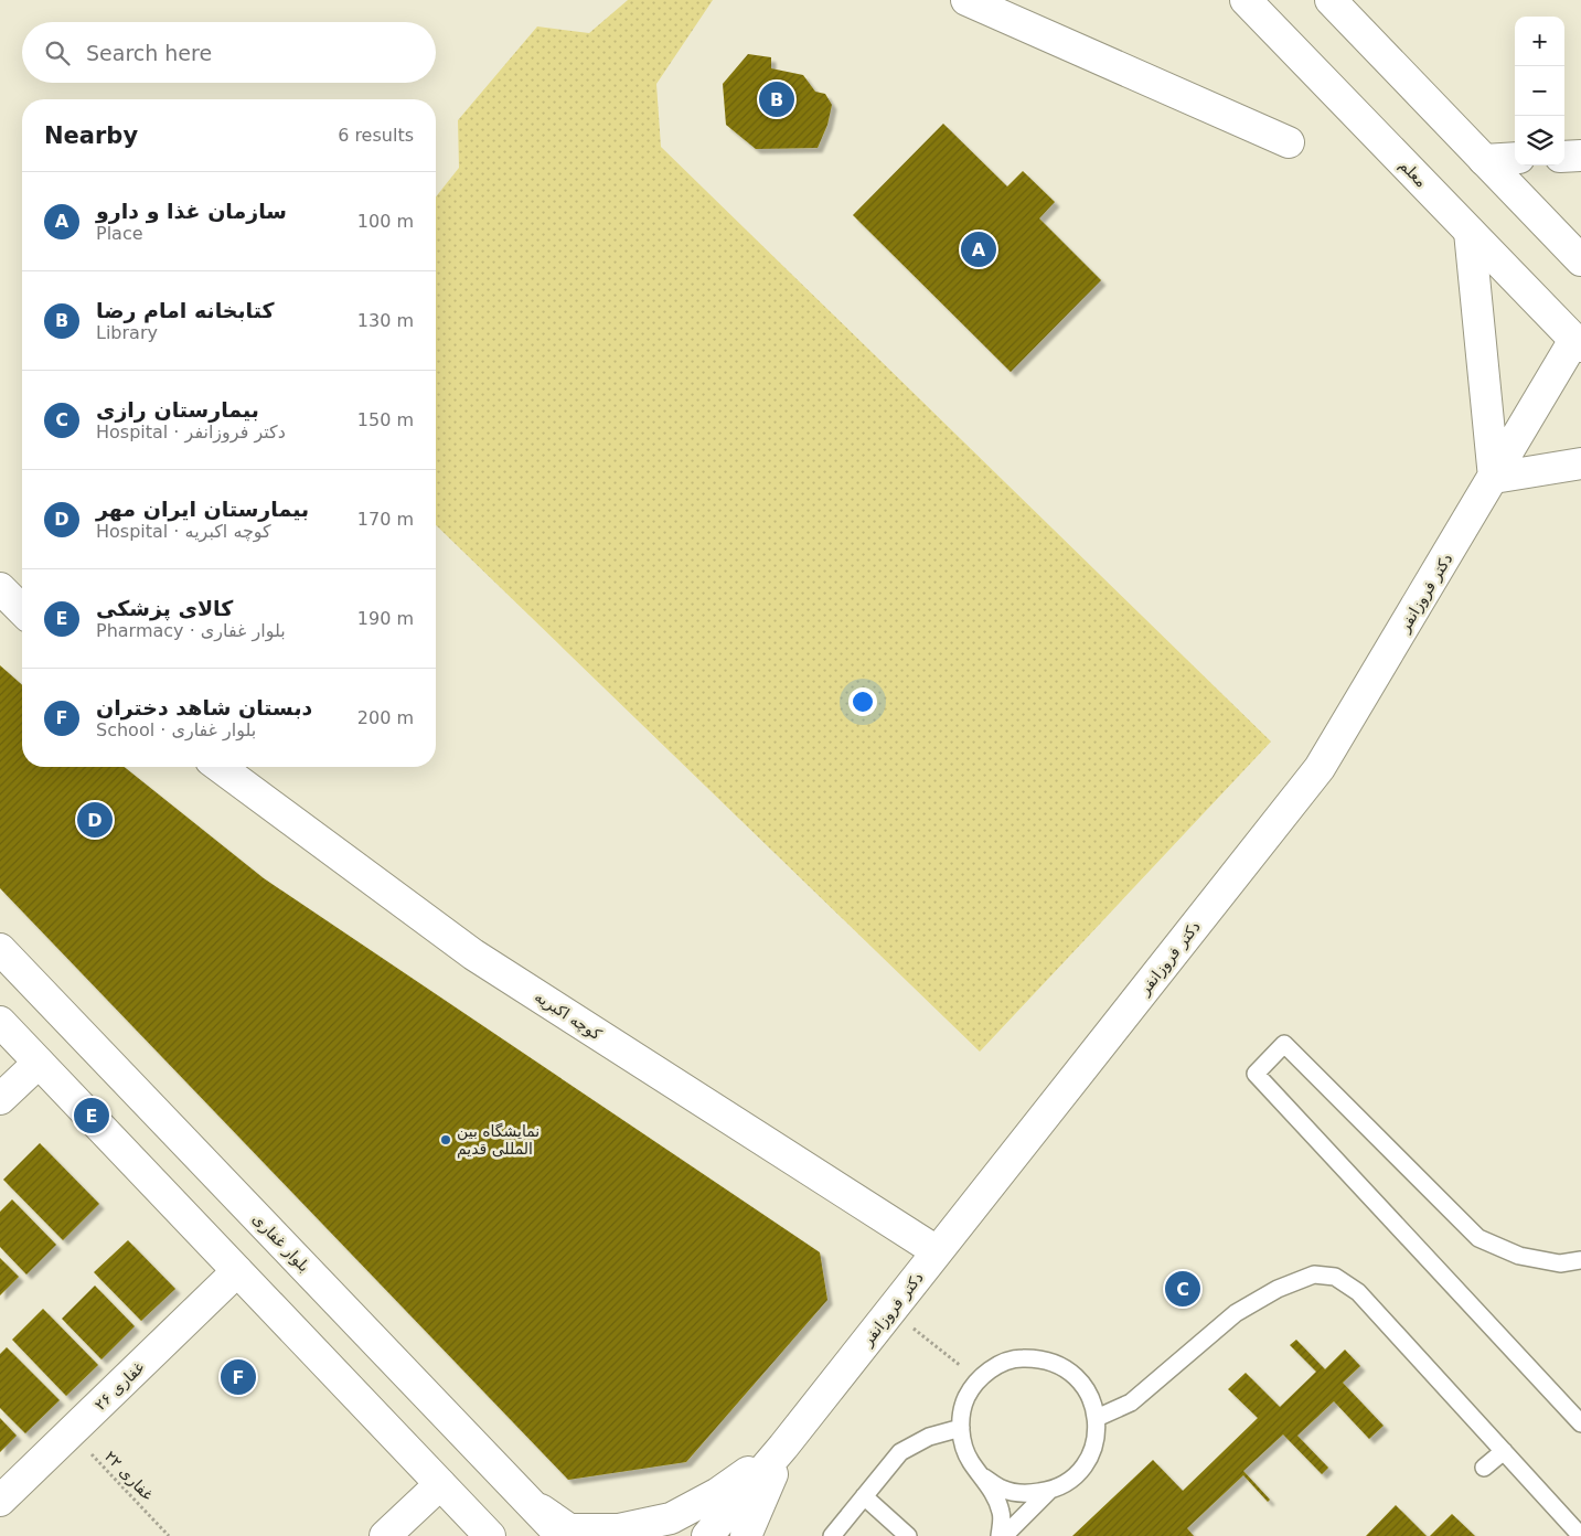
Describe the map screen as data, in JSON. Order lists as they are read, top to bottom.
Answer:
{
  "streets": {
    "street": [
      "معلم",
      "دکتر فروزانفر",
      "کوچه اکبریه",
      "بلوار غفاری",
      "غفاری ۲۶"
    ],
    "path": ["غفاری ۲۲"]
  },
  "crossings": [
    ["معلم", "دکتر فروزانفر"],
    ["دکتر فروزانفر", "کوچه اکبریه"],
    ["غفاری ۲۶", "غفاری ۲۲"]
  ],
  "places": ["نمایشگاه بین المللی قدیم"],
  "page": {
    "map_buttons": ["+", "−"],
    "search": "Search here",
    "pins": [
      "B",
      "A",
      "D",
      "E",
      "C",
      "F"
    ],
    "heading": ["Nearby", "6 results"],
    "list": [
      {
        "mark": "A",
        "name": "سازمان غذا و دارو",
        "note": "Place",
        "value": "100 m"
      },
      {
        "mark": "B",
        "name": "کتابخانه امام رضا",
        "note": "Library",
        "value": "130 m"
      },
      {
        "mark": "C",
        "name": "بیمارستان رازی",
        "note": "Hospital · دکتر فروزانفر",
        "value": "150 m"
      },
      {
        "mark": "D",
        "name": "بیمارستان ایران مهر",
        "note": "Hospital · کوچه اکبریه",
        "value": "170 m"
      },
      {
        "mark": "E",
        "name": "کالای پزشکی",
        "note": "Pharmacy · بلوار غفاری",
        "value": "190 m"
      },
      {
        "mark": "F",
        "name": "دبستان شاهد دختران",
        "note": "School · بلوار غفاری",
        "value": "200 m"
      }
    ]
  }
}
